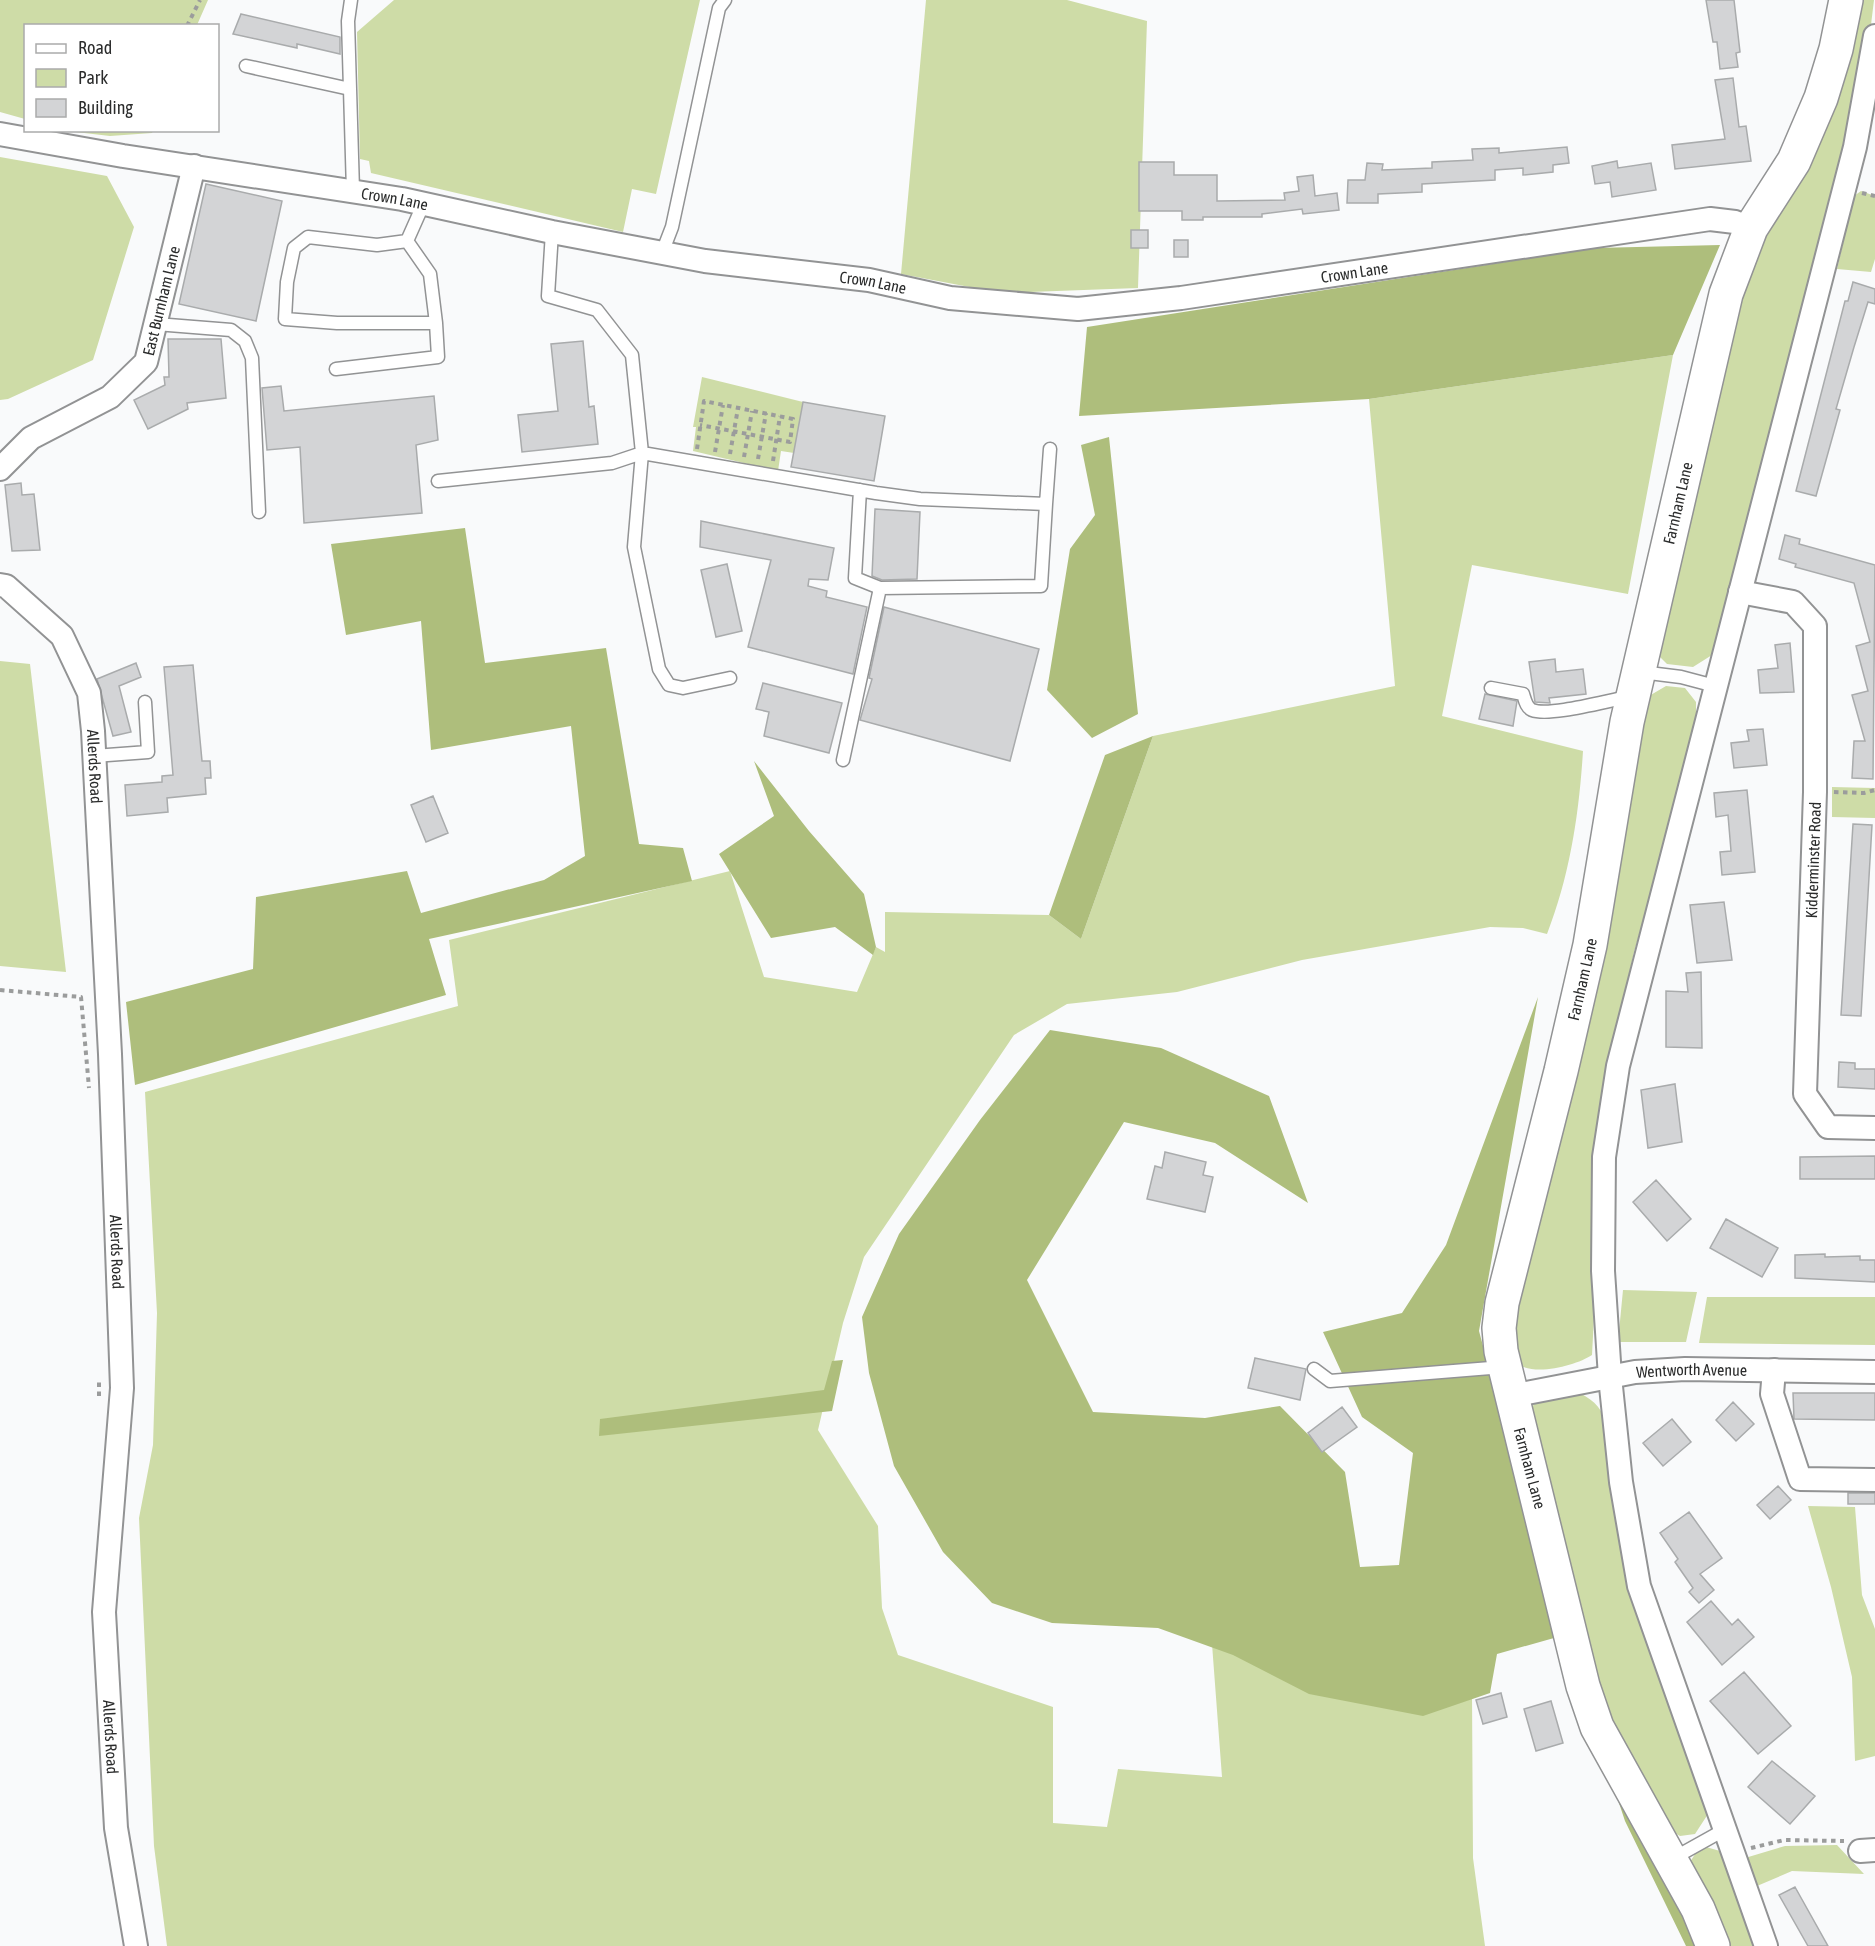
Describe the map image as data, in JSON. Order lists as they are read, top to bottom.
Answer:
{
  "streets": {
    "street": [
      "Crown Lane",
      "East Burnham Lane",
      "Farnham Lane",
      "Allerds Road",
      "Kidderminster Road",
      "Wentworth Avenue"
    ]
  },
  "crossings": [
    ["Crown Lane", "East Burnham Lane"],
    ["Crown Lane", "Farnham Lane"],
    ["Farnham Lane", "Wentworth Avenue"]
  ],
  "legend": ["Road", "Park", "Building"]
}
